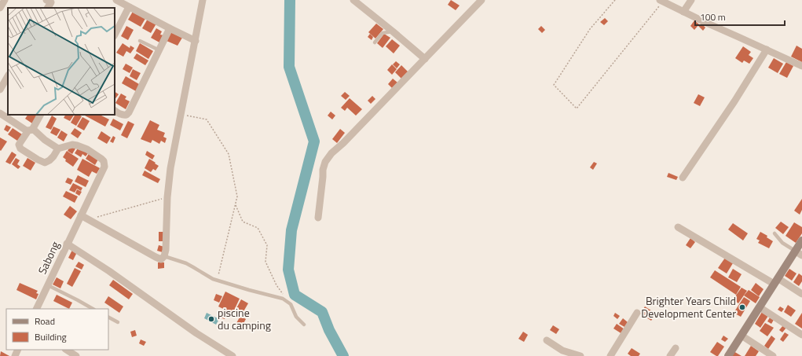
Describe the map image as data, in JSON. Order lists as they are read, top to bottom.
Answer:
{
  "streets": {
    "street": ["Sabong"]
  },
  "places": ["Brighter Years Child Development Center", "piscine du camping"],
  "legend": ["Road", "Building"],
  "scale_bar": "100 m"
}
